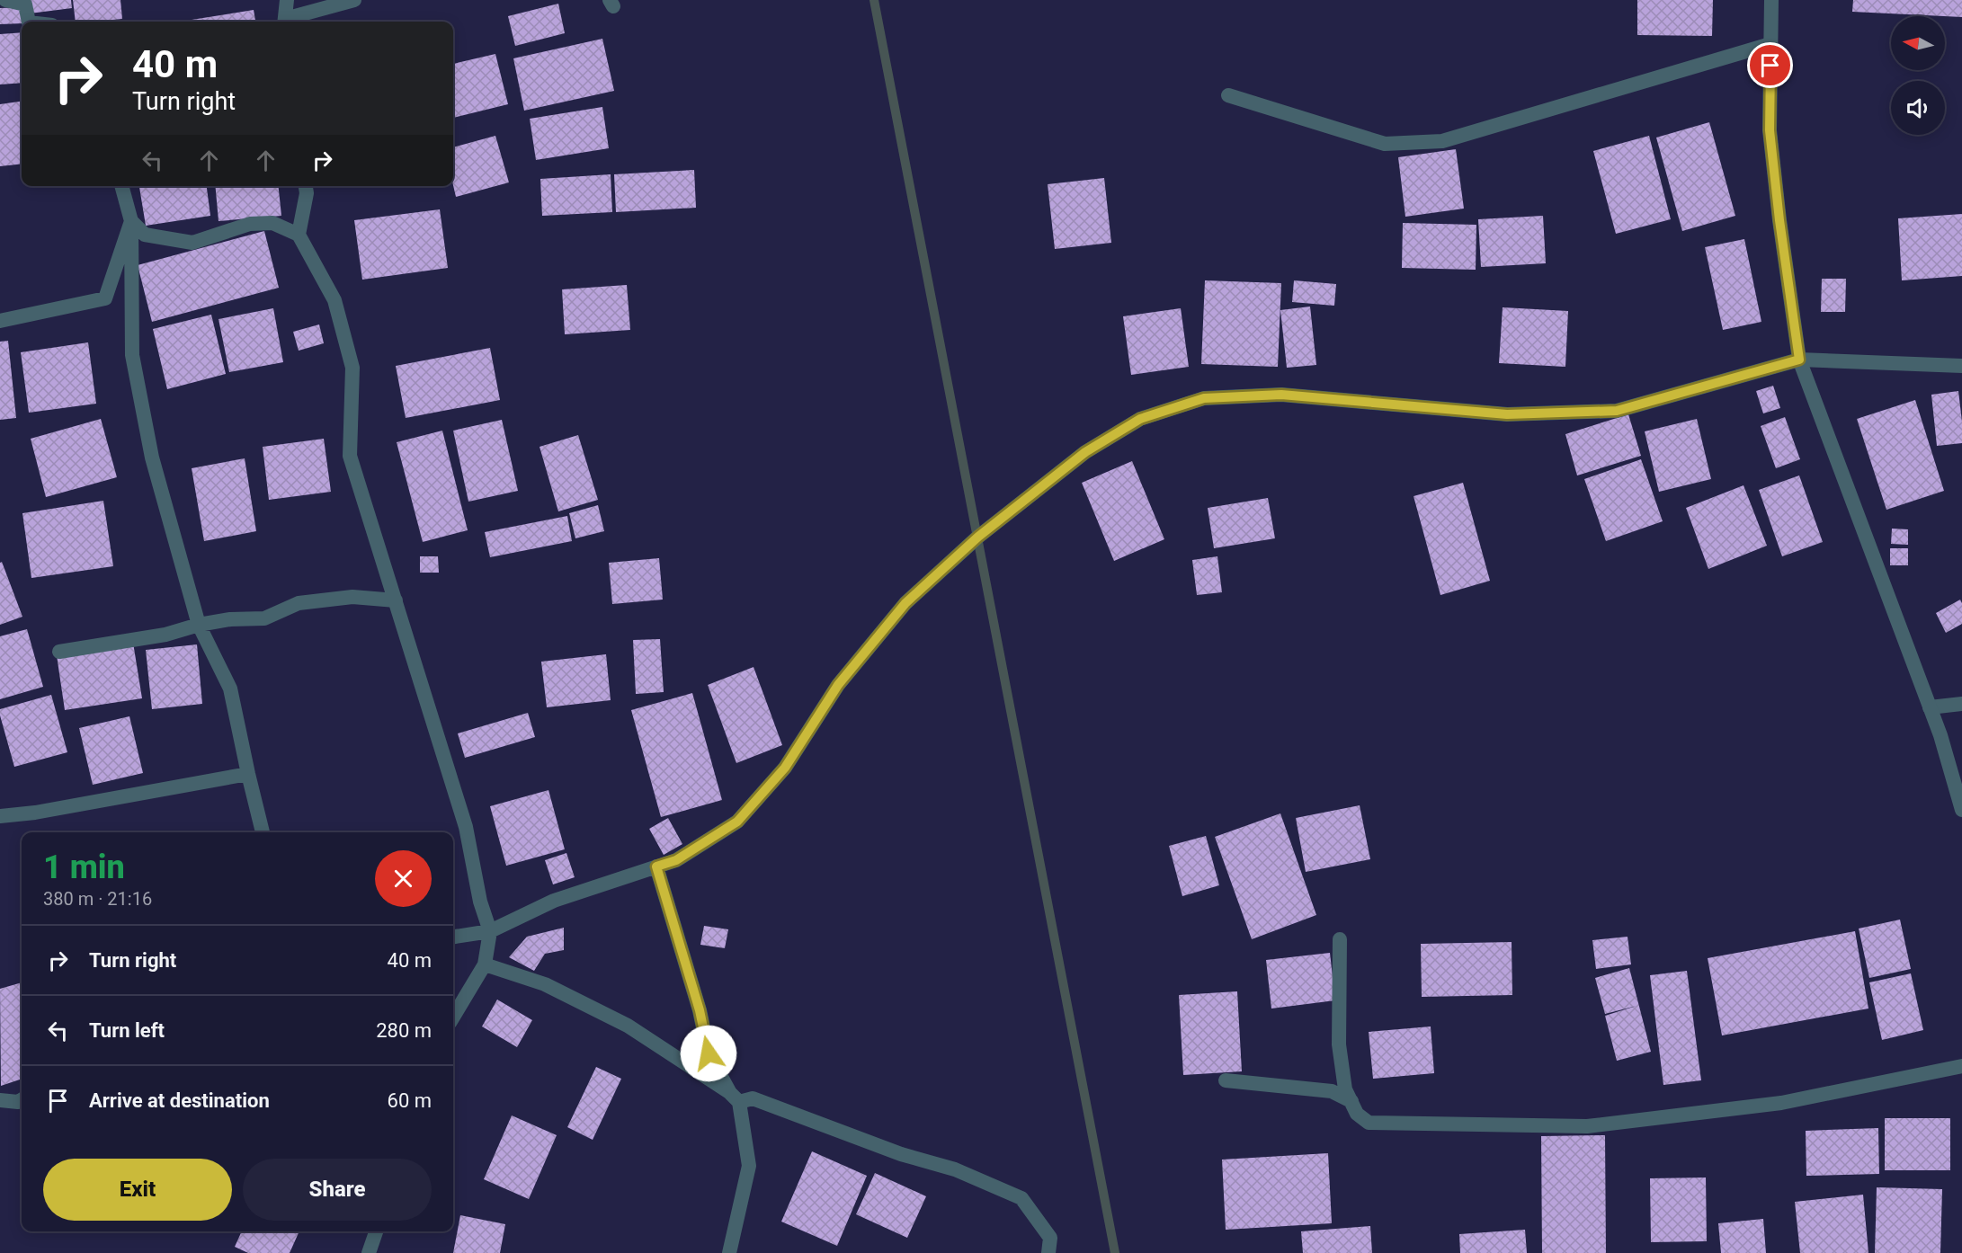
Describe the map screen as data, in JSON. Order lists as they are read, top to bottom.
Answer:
{
  "north": "left",
  "page": {
    "turn": ["40 m", "Turn right"],
    "heading": ["1 min", "380 m · 21:16"],
    "list": [
      {
        "name": "Turn right",
        "value": "40 m"
      },
      {
        "name": "Turn left",
        "value": "280 m"
      },
      {
        "name": "Arrive at destination",
        "value": "60 m"
      }
    ],
    "buttons": ["Exit", "Share"]
  }
}
